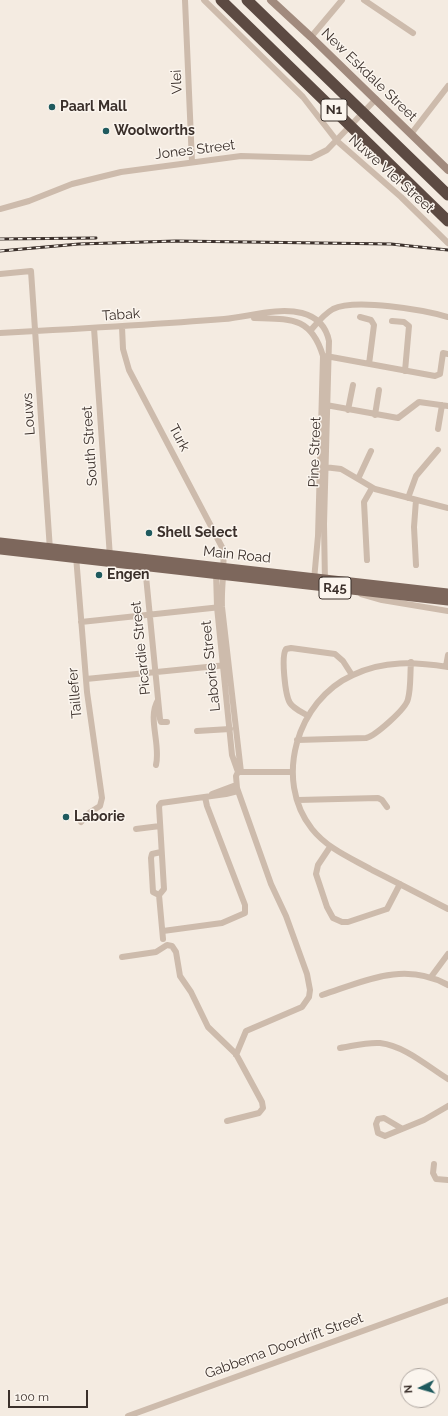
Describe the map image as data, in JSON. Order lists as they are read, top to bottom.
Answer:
{
  "streets": {
    "highway": ["N1"],
    "main road": ["Main Road", "R45"],
    "street": [
      "New Eskdale Street",
      "Vlei",
      "Jones Street",
      "Nuwe Vlei Street",
      "Tabak",
      "Louws",
      "Turk",
      "South Street",
      "Pine Street",
      "Picardie Street",
      "Laborie Street",
      "Taillefer",
      "Gabbema Doordrift Street"
    ]
  },
  "crossings": [
    ["New Eskdale Street", "Jones Street"],
    ["Vlei", "Jones Street"],
    ["Jones Street", "Nuwe Vlei Street"],
    ["Tabak", "Louws"],
    ["Tabak", "Turk"],
    ["Tabak", "South Street"],
    ["Tabak", "Pine Street"],
    ["Louws", "Main Road"],
    ["Turk", "Main Road"],
    ["Turk", "Laborie Street"],
    ["South Street", "Main Road"],
    ["Pine Street", "Main Road"],
    ["Main Road", "Picardie Street"],
    ["Main Road", "Laborie Street"],
    ["Main Road", "Taillefer"]
  ],
  "places": [
    "Paarl Mall",
    "Woolworths",
    "Shell Select",
    "Engen",
    "Laborie"
  ],
  "scale_bar": "100 m",
  "north": "left"
}
